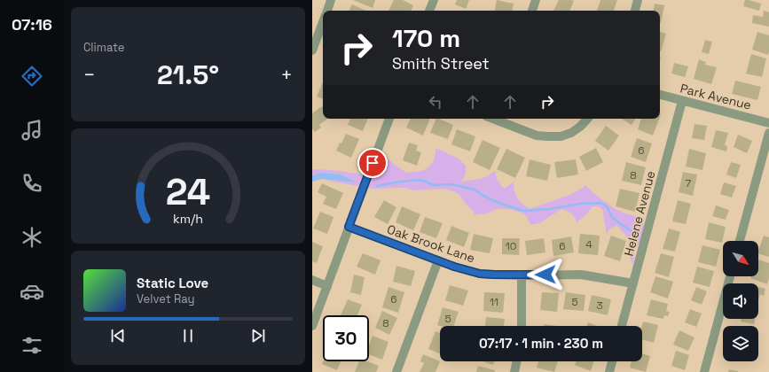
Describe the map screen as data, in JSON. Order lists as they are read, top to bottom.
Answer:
{
  "streets": {
    "street": ["Park Avenue", "Helene Avenue", "Oak Brook Lane"]
  },
  "crossings": [
    ["Park Avenue", "Helene Avenue"],
    ["Helene Avenue", "Oak Brook Lane"]
  ],
  "house_numbers": [
    "6",
    "8",
    "7",
    "4",
    "10",
    "6",
    "6",
    "11",
    "5",
    "3",
    "5",
    "8"
  ],
  "north": "bottom right",
  "page": {
    "tabs": "07:16",
    "tile": "Climate",
    "turn": ["170 m", "Smith Street"],
    "heat": ["−", "21.5°", "+"],
    "song": ["Static Love", "Velvet Ray"],
    "limit": "30",
    "trip": "07:17 · 1 min · 230 m",
    "gauge": ["24", "km/h"]
  }
}
